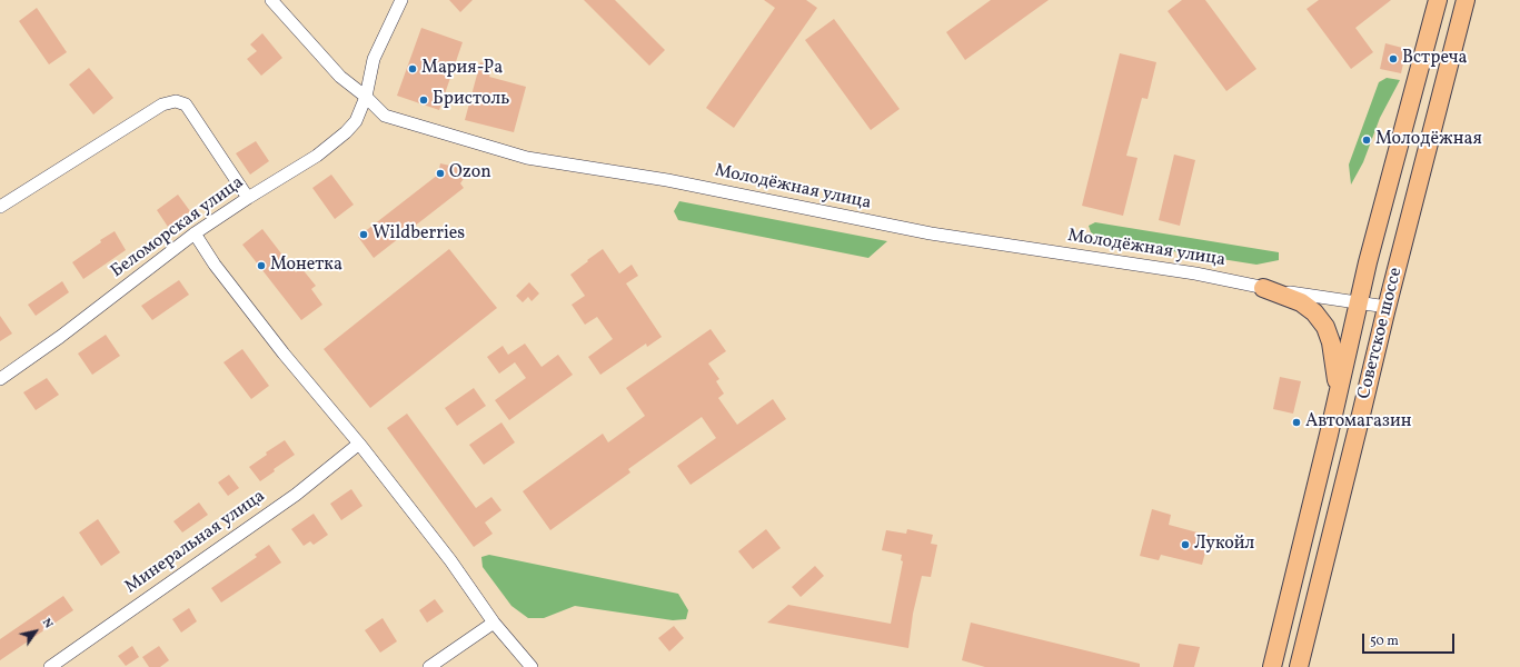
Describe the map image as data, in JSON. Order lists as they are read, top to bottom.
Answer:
{
  "streets": {
    "highway": ["Советское шоссе"],
    "street": ["Молодёжная улица", "Беломорская улица", "Минеральная улица"]
  },
  "crossings": [
    ["Молодёжная улица", "Беломорская улица"],
    ["Молодёжная улица", "Советское шоссе"]
  ],
  "places": [
    "Встреча",
    "Мария-Ра",
    "Бристоль",
    "Молодёжная",
    "Ozon",
    "Wildberries",
    "Монетка",
    "Автомагазин",
    "Лукойл"
  ],
  "scale_bar": "50 m",
  "north": "top right"
}
